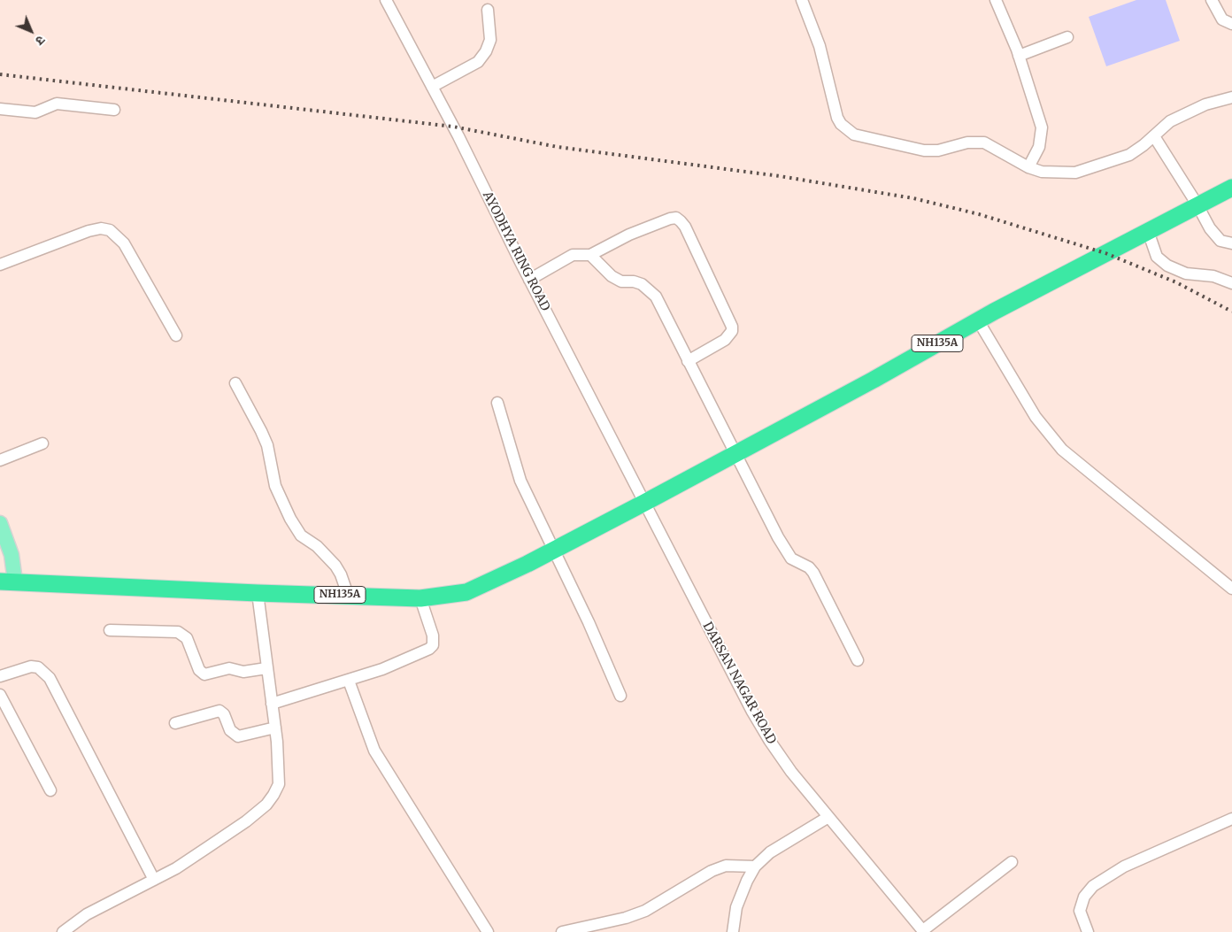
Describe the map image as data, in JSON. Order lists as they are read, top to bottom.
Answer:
{
  "streets": {
    "highway": ["NH135A"],
    "street": ["AYODHYA RING ROAD", "DARSAN NAGAR ROAD"]
  },
  "crossings": [
    ["AYODHYA RING ROAD", "NH135A"],
    ["AYODHYA RING ROAD", "DARSAN NAGAR ROAD"],
    ["NH135A", "DARSAN NAGAR ROAD"]
  ],
  "north": "bottom right"
}
